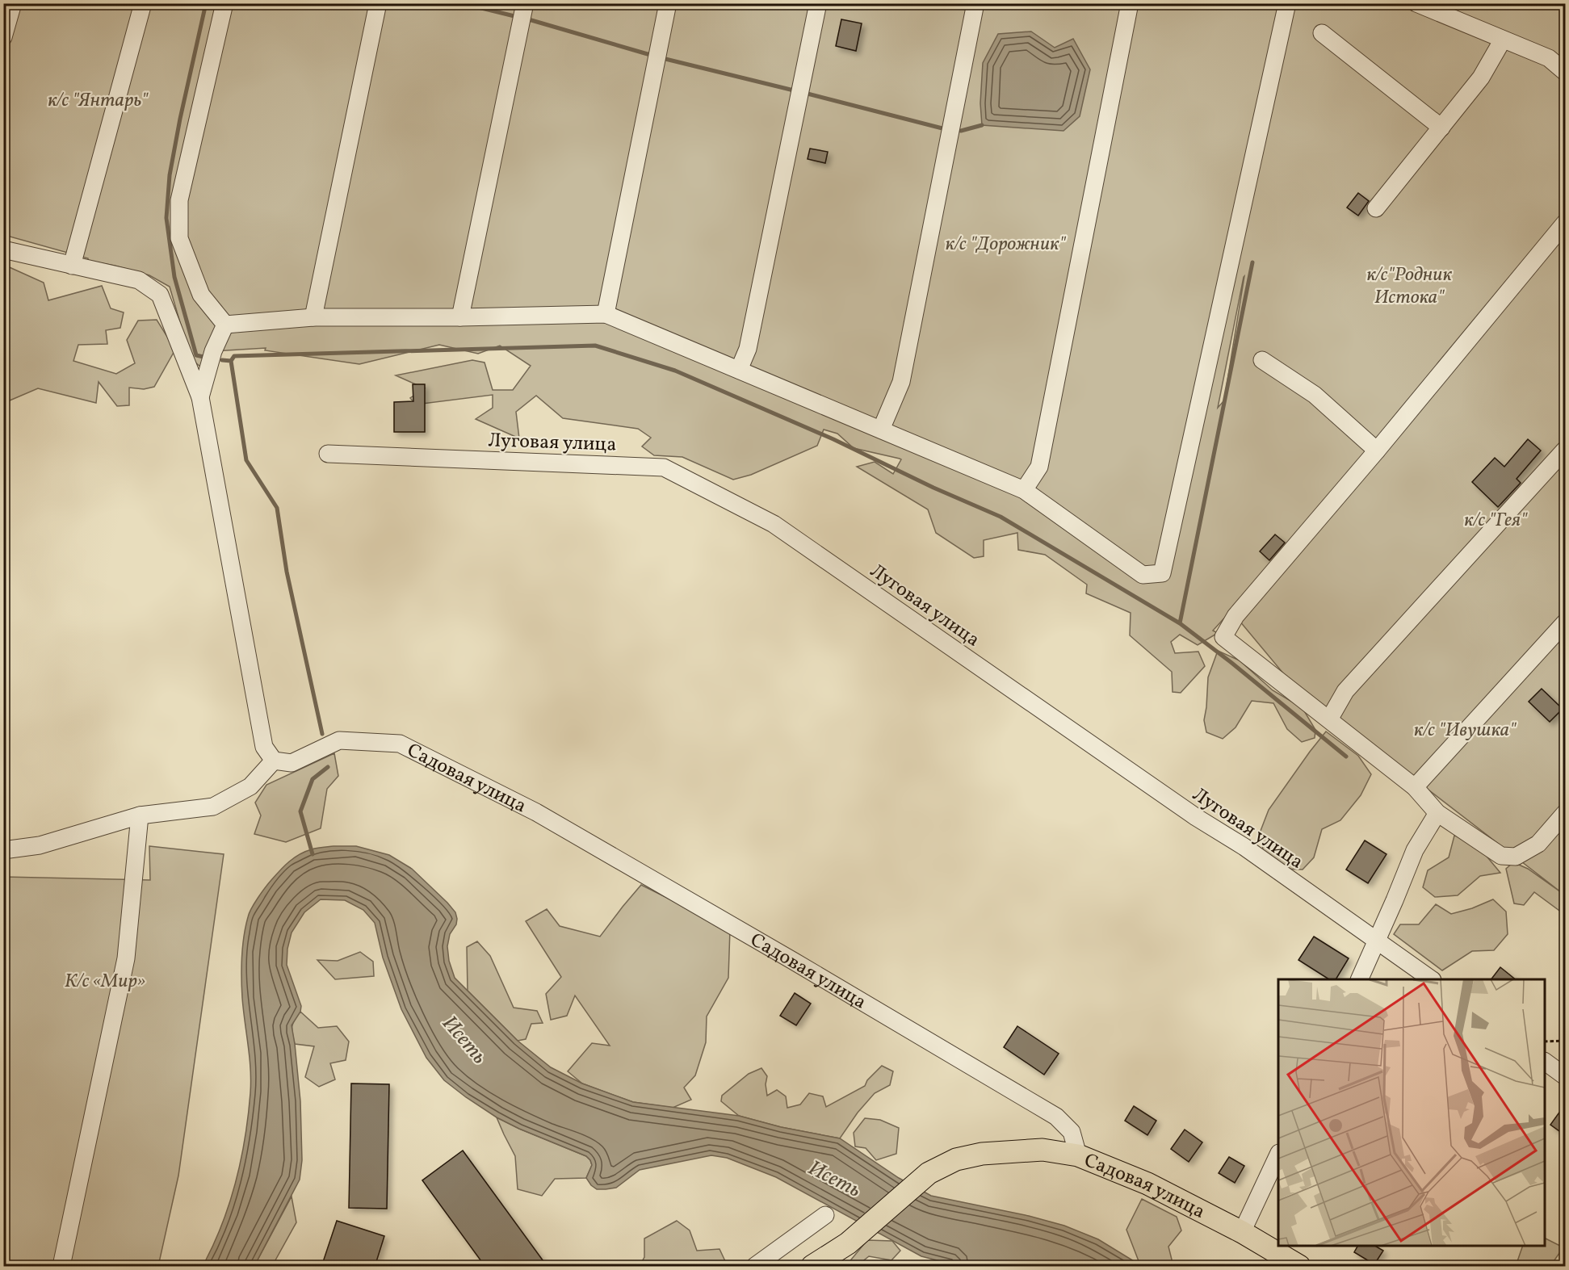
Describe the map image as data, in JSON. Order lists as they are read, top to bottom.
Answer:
{
  "streets": {
    "main road": ["Садовая улица"],
    "street": ["Луговая улица"]
  },
  "water": ["Исеть"],
  "parks": [
    "к/с \"Янтарь\"",
    "к/с \"Дорожник\"",
    "к/с\"Родник Истока\"",
    "к/с \"Гея\"",
    "к/с \"Ивушка\"",
    "К/с «Мир»"
  ]
}
